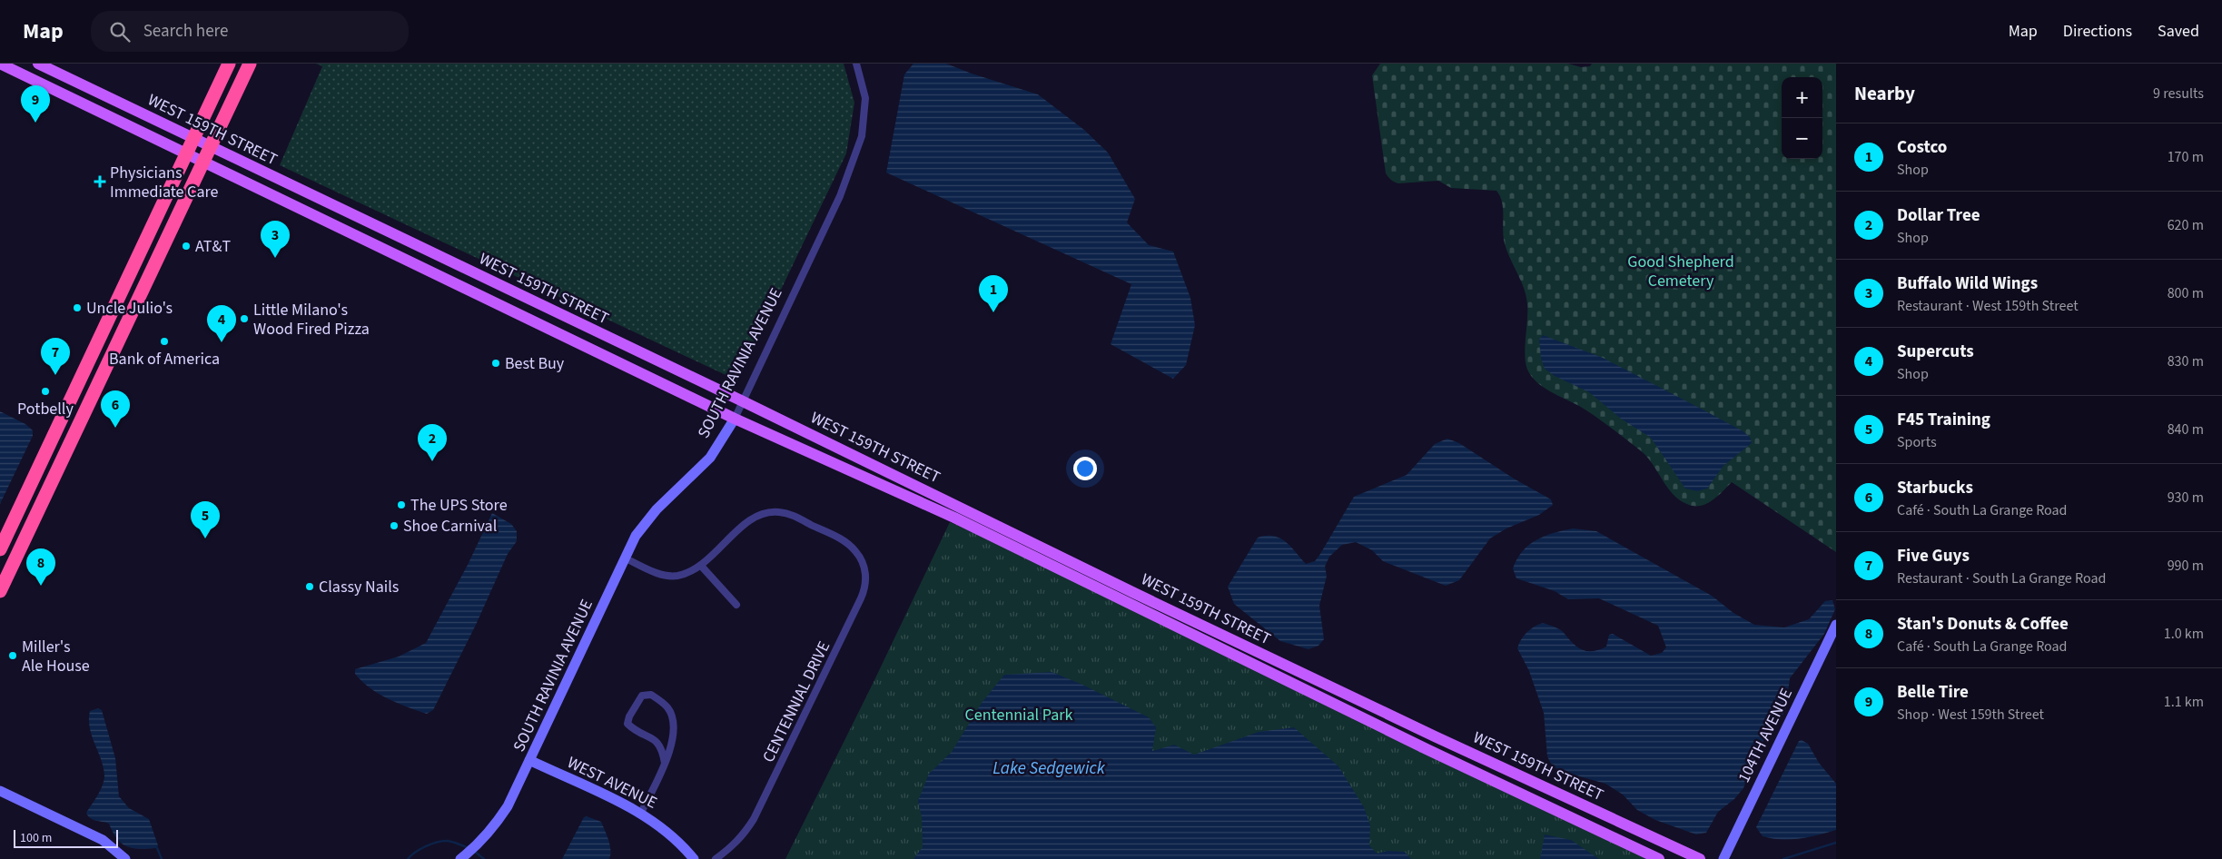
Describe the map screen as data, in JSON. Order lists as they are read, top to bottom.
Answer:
{
  "streets": {
    "main road": ["WEST 159TH STREET"],
    "street": [
      "SOUTH RAVINIA AVENUE",
      "CENTENNIAL DRIVE",
      "104TH AVENUE",
      "WEST AVENUE"
    ]
  },
  "crossings": [
    ["WEST 159TH STREET", "SOUTH RAVINIA AVENUE"],
    ["SOUTH RAVINIA AVENUE", "WEST AVENUE"]
  ],
  "water": ["Lake Sedgewick"],
  "parks": ["Good Shepherd Cemetery", "Centennial Park"],
  "places": {
    "health": ["Physicians Immediate Care"],
    "other": [
      "AT&T",
      "Uncle Julio's",
      "Little Milano's Wood Fired Pizza",
      "Bank of America",
      "Best Buy",
      "Potbelly",
      "The UPS Store",
      "Shoe Carnival",
      "Classy Nails",
      "Miller's Ale House"
    ]
  },
  "scale_bar": "100 m",
  "page": {
    "header": "Map",
    "search": "Search here",
    "nav": ["Map", "Directions", "Saved"],
    "heading": ["Nearby", "9 results"],
    "map_buttons": ["+", "−"],
    "pins": [
      "9",
      "3",
      "1",
      "4",
      "7",
      "6",
      "2",
      "5",
      "8"
    ],
    "list": [
      {
        "mark": "1",
        "name": "Costco",
        "note": "Shop",
        "value": "170 m"
      },
      {
        "mark": "2",
        "name": "Dollar Tree",
        "note": "Shop",
        "value": "620 m"
      },
      {
        "mark": "3",
        "name": "Buffalo Wild Wings",
        "note": "Restaurant · West 159th Street",
        "value": "800 m"
      },
      {
        "mark": "4",
        "name": "Supercuts",
        "note": "Shop",
        "value": "830 m"
      },
      {
        "mark": "5",
        "name": "F45 Training",
        "note": "Sports",
        "value": "840 m"
      },
      {
        "mark": "6",
        "name": "Starbucks",
        "note": "Café · South La Grange Road",
        "value": "930 m"
      },
      {
        "mark": "7",
        "name": "Five Guys",
        "note": "Restaurant · South La Grange Road",
        "value": "990 m"
      },
      {
        "mark": "8",
        "name": "Stan's Donuts & Coffee",
        "note": "Café · South La Grange Road",
        "value": "1.0 km"
      },
      {
        "mark": "9",
        "name": "Belle Tire",
        "note": "Shop · West 159th Street",
        "value": "1.1 km"
      }
    ],
    "scale": "100 m"
  }
}
